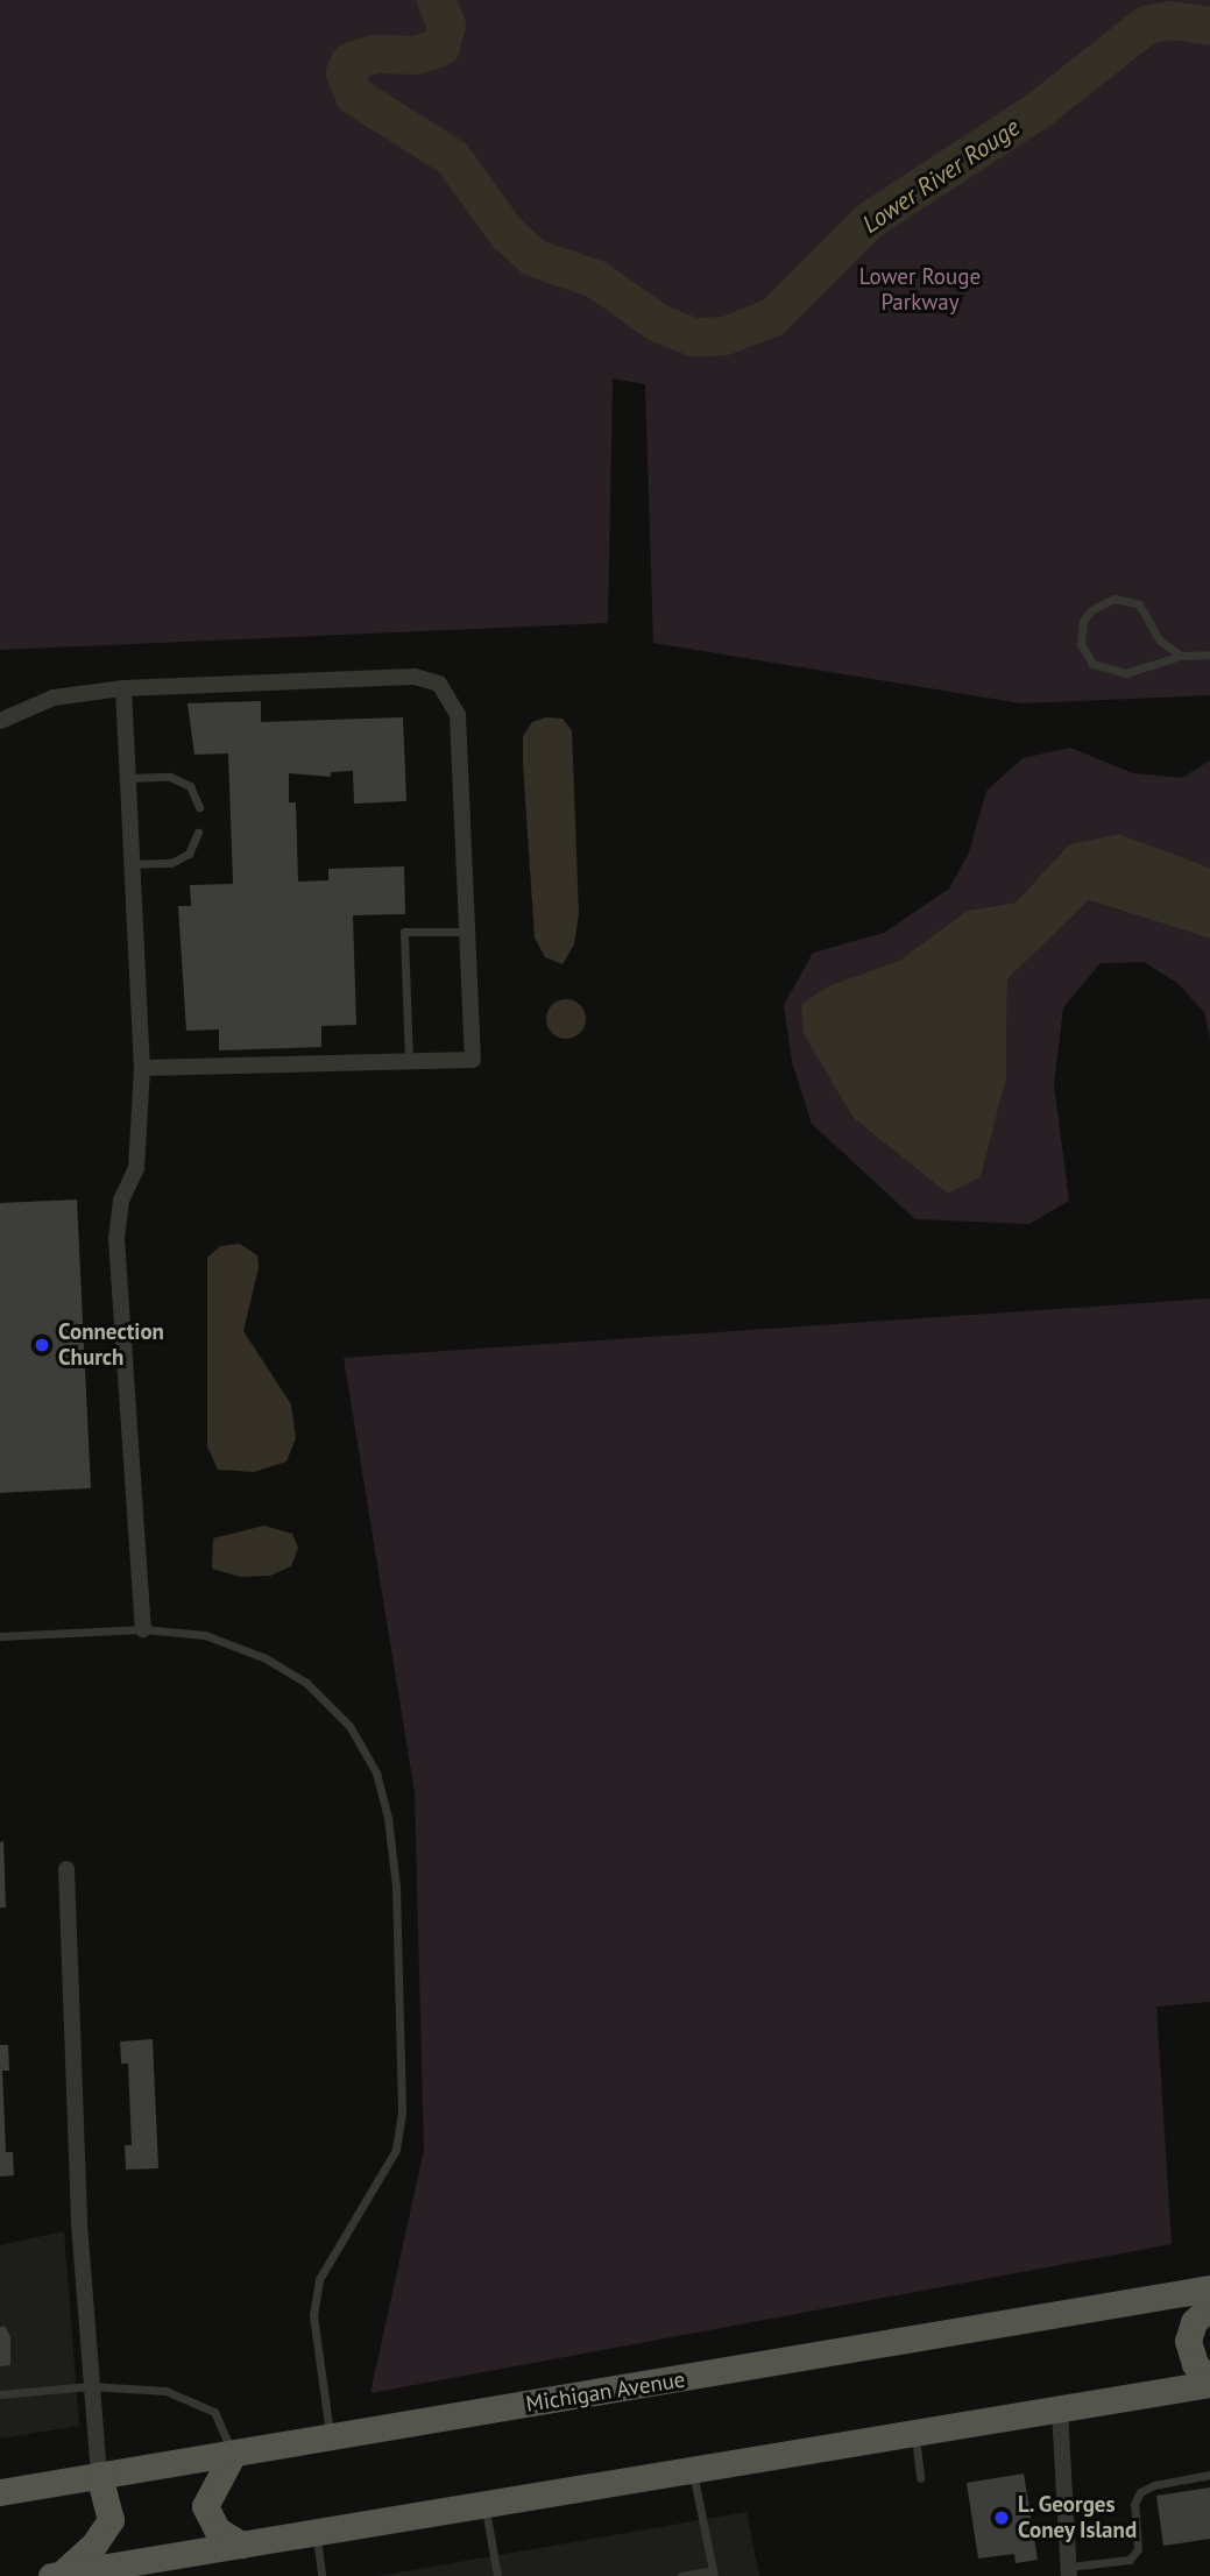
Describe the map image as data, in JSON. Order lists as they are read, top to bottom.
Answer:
{
  "streets": {
    "main road": ["Michigan Avenue"]
  },
  "water": ["Lower River Rouge"],
  "parks": ["Lower Rouge Parkway"],
  "places": ["Connection Church", "L. Georges Coney Island"]
}
